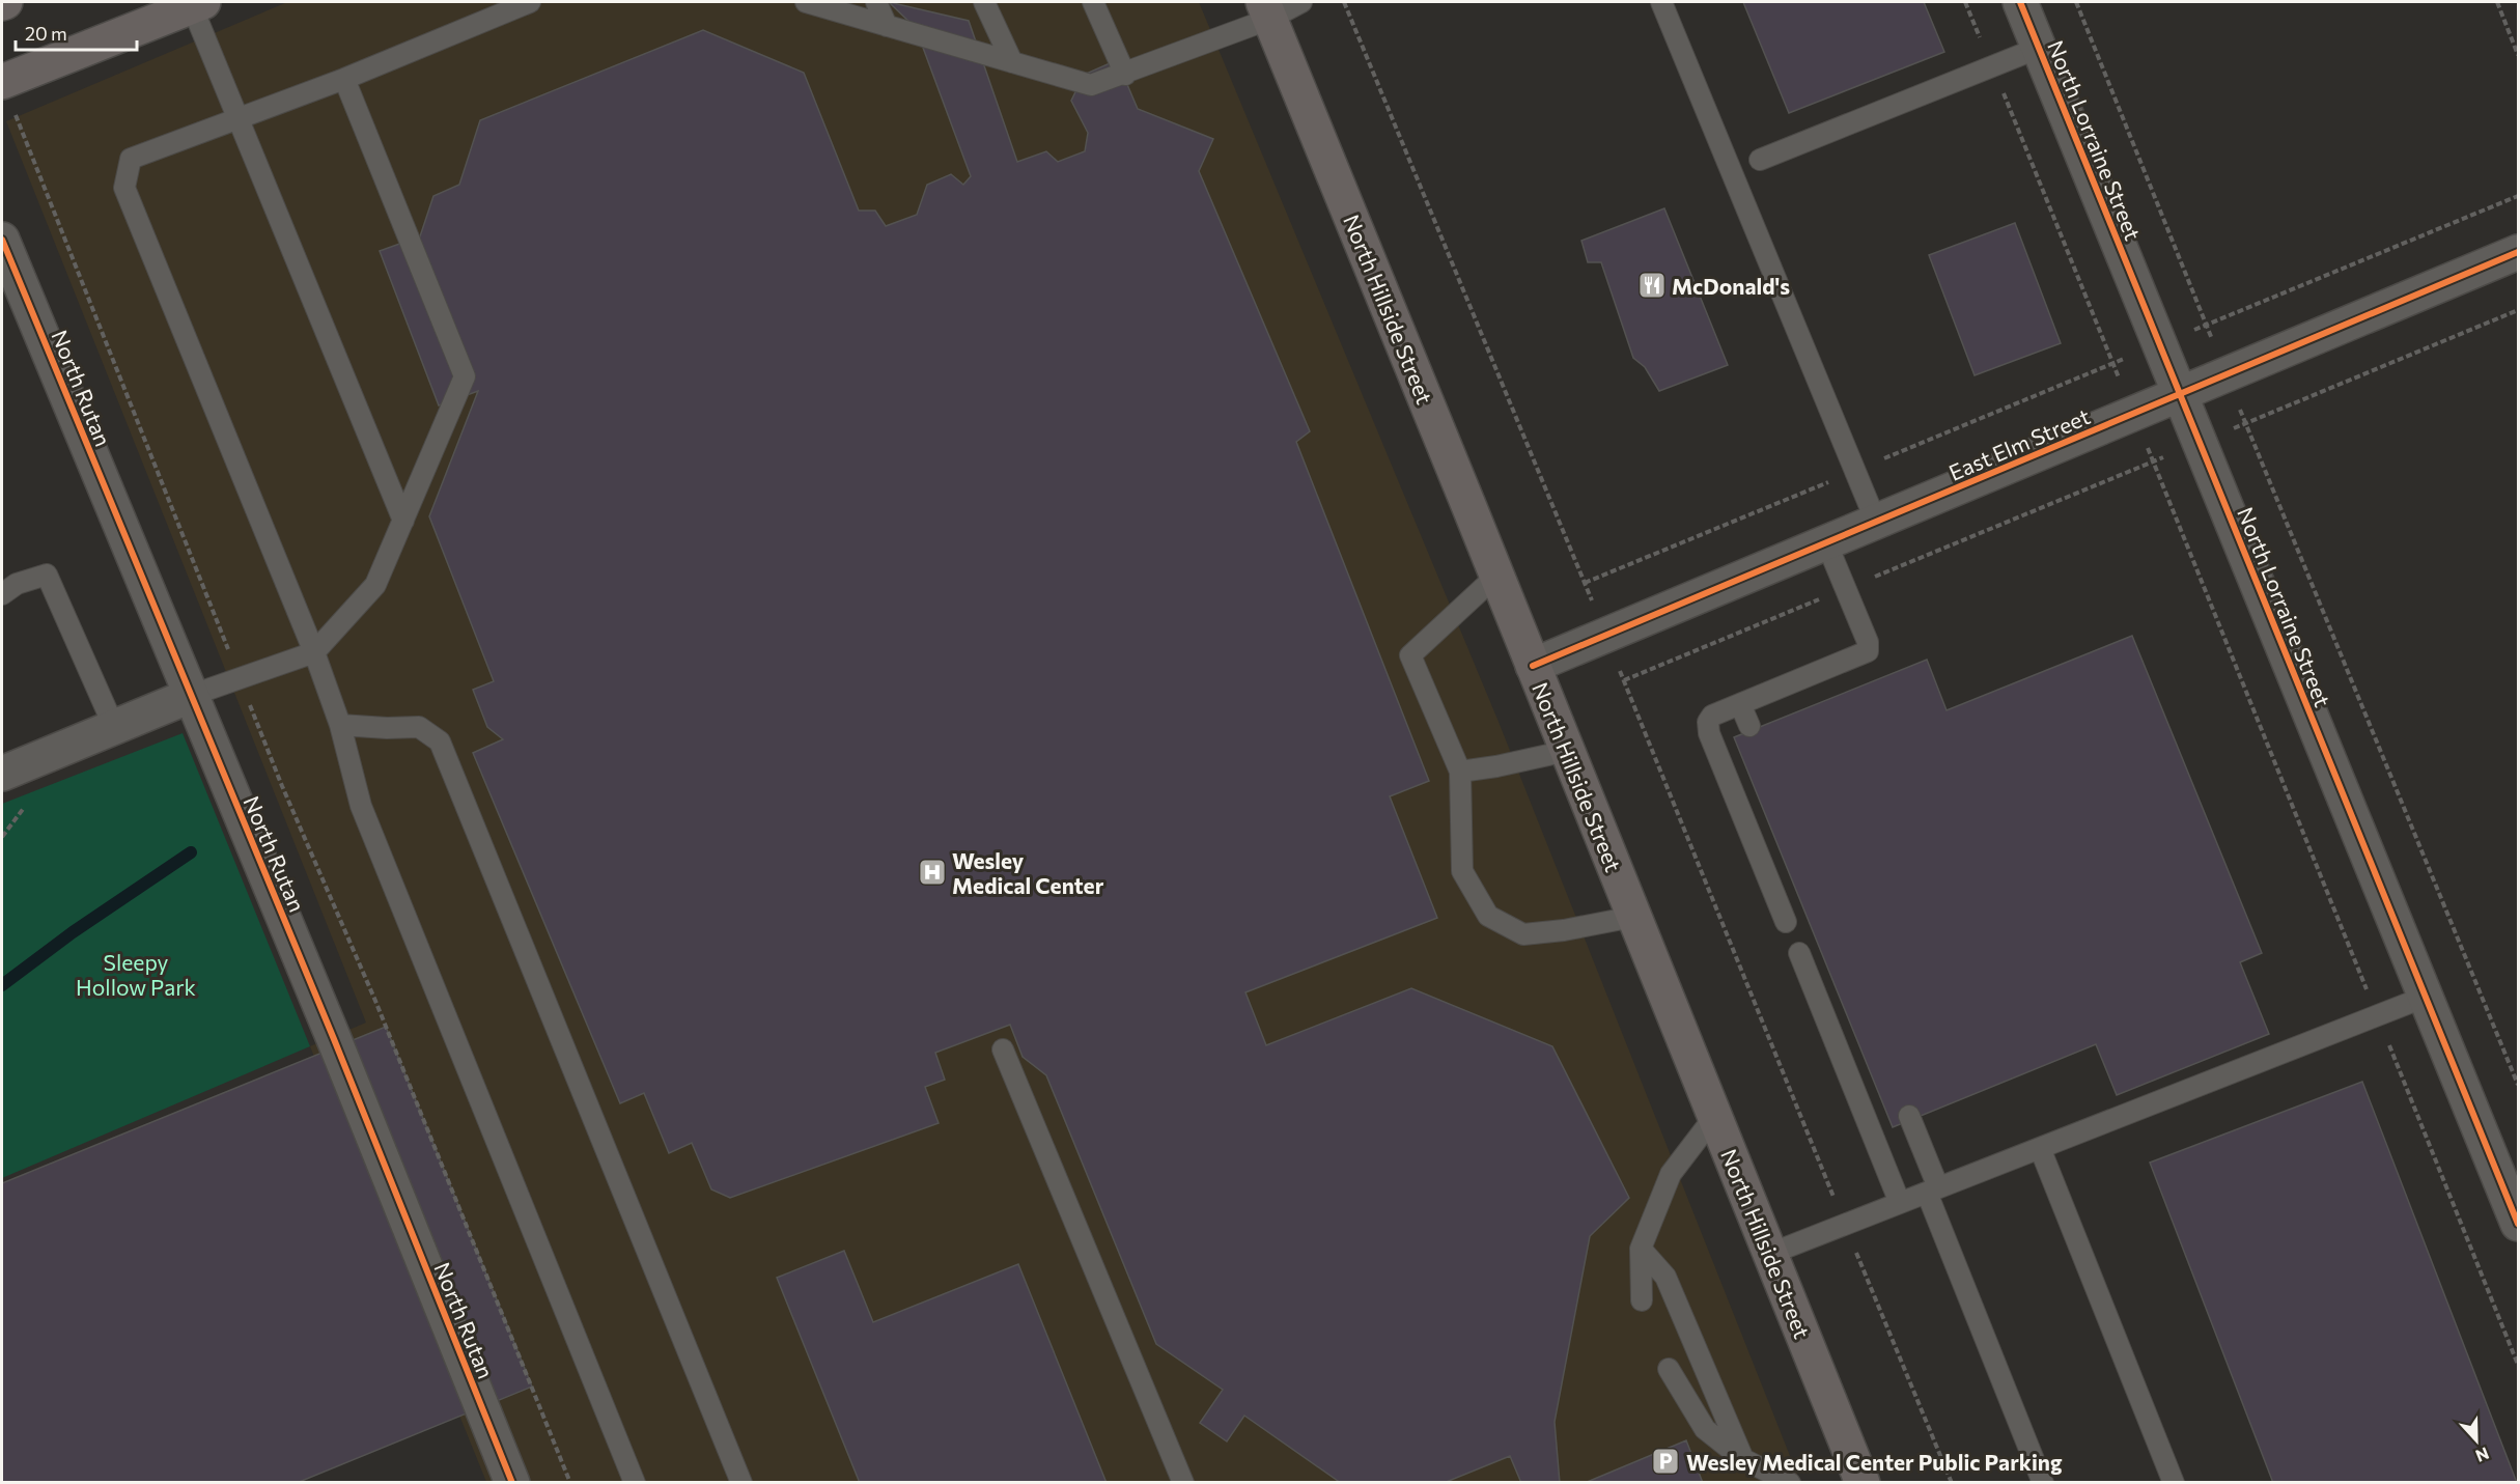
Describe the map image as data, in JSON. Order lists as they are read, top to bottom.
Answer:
{
  "streets": {
    "main road": ["North Hillside Street"],
    "street": ["North Lorraine Street", "North Rutan", "East Elm Street"]
  },
  "crossings": [
    ["North Lorraine Street", "East Elm Street"],
    ["North Hillside Street", "East Elm Street"]
  ],
  "parks": ["Sleepy Hollow Park"],
  "places": {
    "restaurant": ["McDonald's"],
    "hospital": ["Wesley Medical Center"],
    "parking": ["Wesley Medical Center Public Parking"]
  },
  "scale_bar": "20 m",
  "north": "bottom"
}
